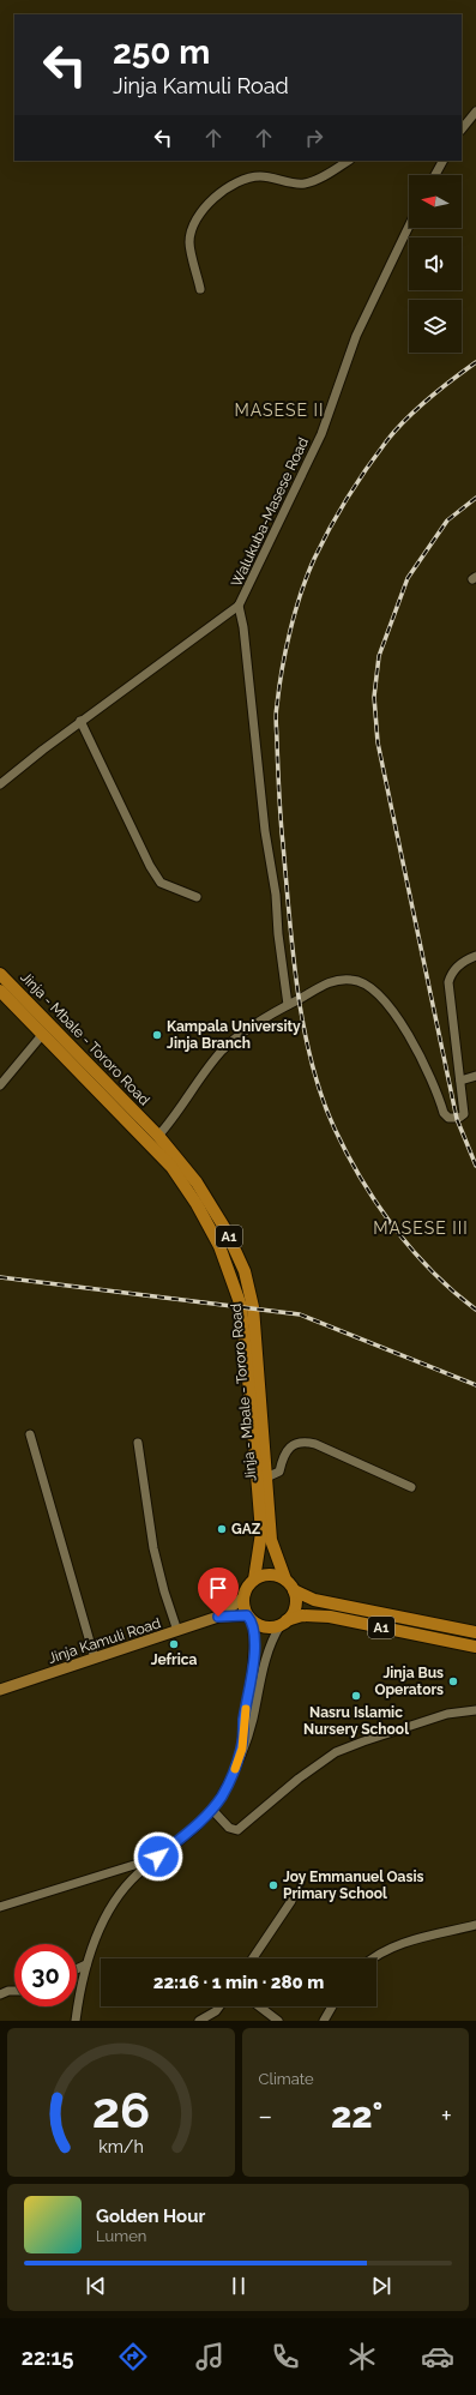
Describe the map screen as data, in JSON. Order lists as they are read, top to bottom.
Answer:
{
  "streets": {
    "highway": ["Jinja - Mbale - Tororo Road", "A1"],
    "main road": ["Jinja Kamuli Road"],
    "street": ["Walukuba-Masese Road"]
  },
  "crossings": [
    ["Jinja - Mbale - Tororo Road", "A1"],
    ["Jinja - Mbale - Tororo Road", "Jinja Kamuli Road"],
    ["A1", "Jinja Kamuli Road"]
  ],
  "districts": ["MASESE II", "MASESE III"],
  "places": [
    "Kampala University Jinja Branch",
    "GAZ",
    "Jefrica",
    "Jinja Bus Operators",
    "Nasru Islamic Nursery School",
    "Joy Emmanuel Oasis Primary School"
  ],
  "north": "left",
  "page": {
    "turn": ["250 m", "Jinja Kamuli Road"],
    "limit": "30",
    "trip": "22:16 · 1 min · 280 m",
    "tile": "Climate",
    "heat": ["−", "22°", "+"],
    "song": ["Golden Hour", "Lumen"],
    "tabs": "22:15",
    "gauge": ["26", "km/h"]
  }
}
